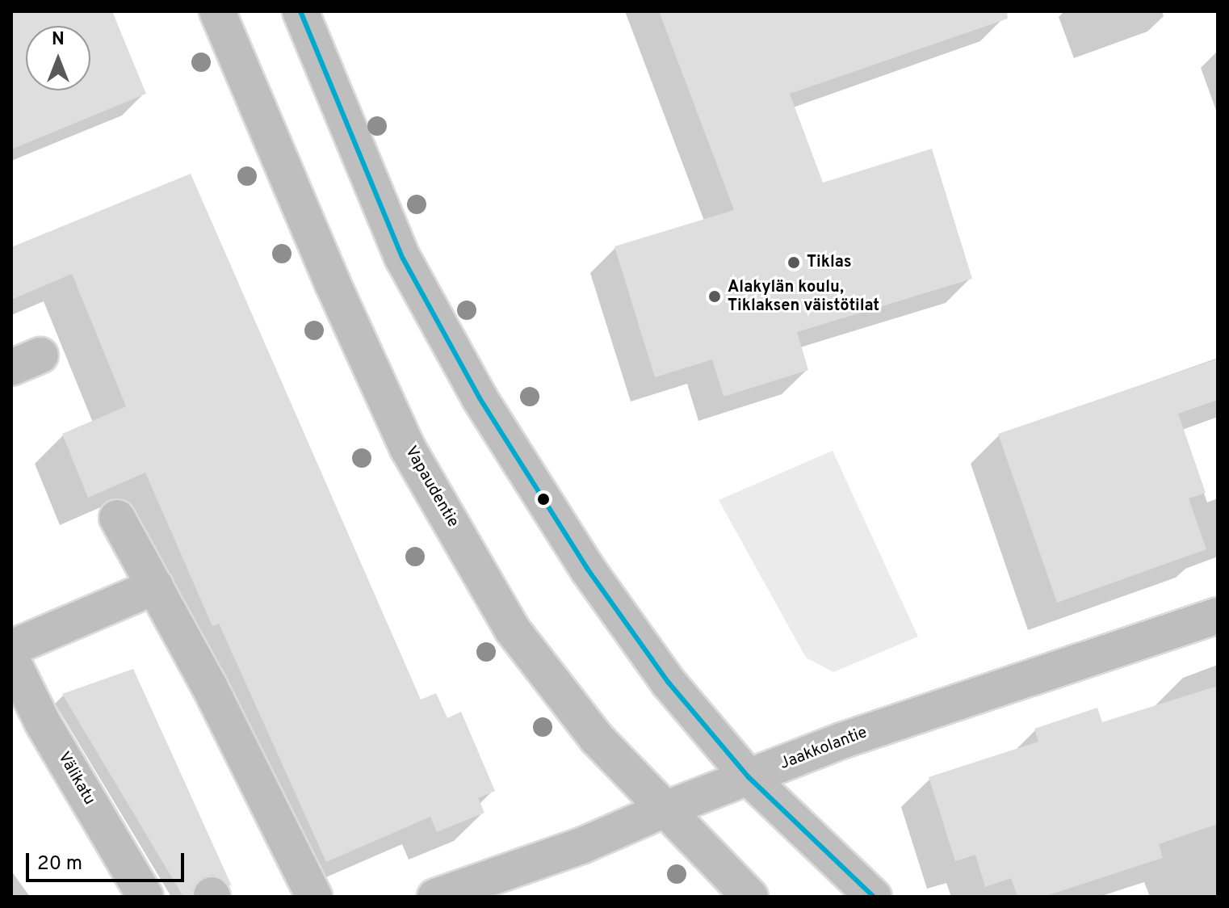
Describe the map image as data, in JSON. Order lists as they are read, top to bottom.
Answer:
{
  "streets": {
    "main road": ["Vapaudentie", "Jaakkolantie", "Välikatu"]
  },
  "crossings": [
    ["Vapaudentie", "Jaakkolantie"]
  ],
  "places": ["Tiklas", "Alakylän koulu, Tiklaksen väistötilat"],
  "scale_bar": "20 m",
  "north": "top"
}
